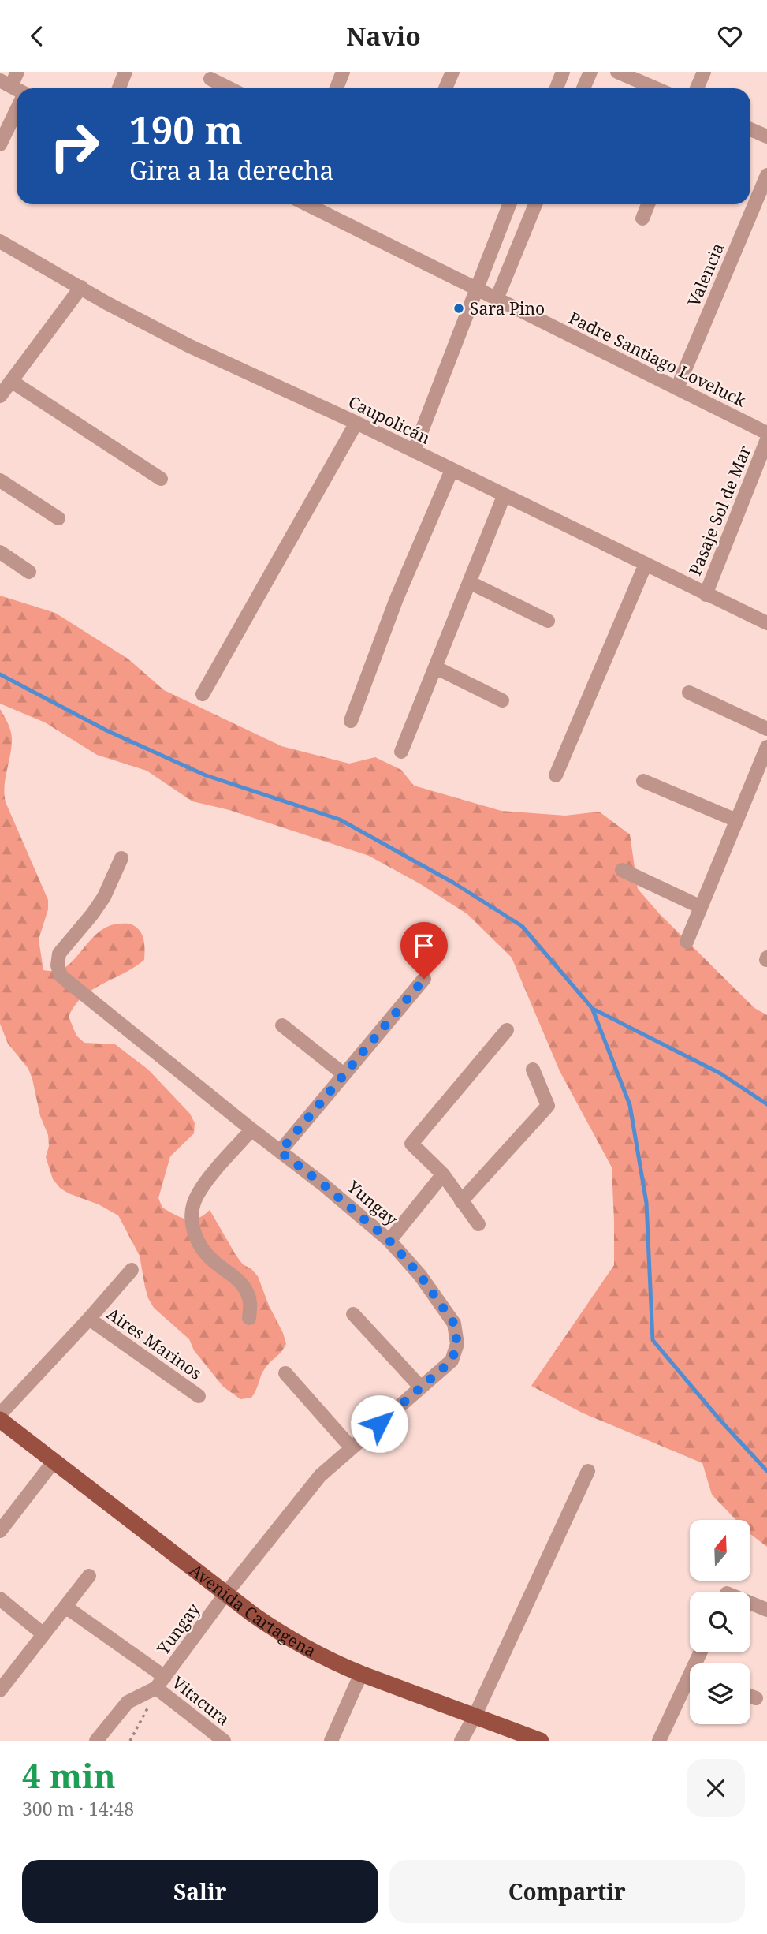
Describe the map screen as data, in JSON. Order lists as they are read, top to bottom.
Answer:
{
  "streets": {
    "main road": ["Avenida Cartagena"],
    "street": [
      "Valencia",
      "Padre Santiago Loveluck",
      "Caupolicán",
      "Pasaje Sol de Mar",
      "Yungay",
      "Aires Marinos",
      "Vitacura"
    ]
  },
  "crossings": [
    ["Valencia", "Padre Santiago Loveluck"],
    ["Caupolicán", "Pasaje Sol de Mar"],
    ["Yungay", "Avenida Cartagena"],
    ["Yungay", "Vitacura"]
  ],
  "places": ["Sara Pino"],
  "north": "top",
  "page": {
    "header": "Navio",
    "turn": ["190 m", "Gira a la derecha"],
    "heading": ["4 min", "300 m · 14:48"],
    "buttons": ["Salir", "Compartir"]
  }
}
